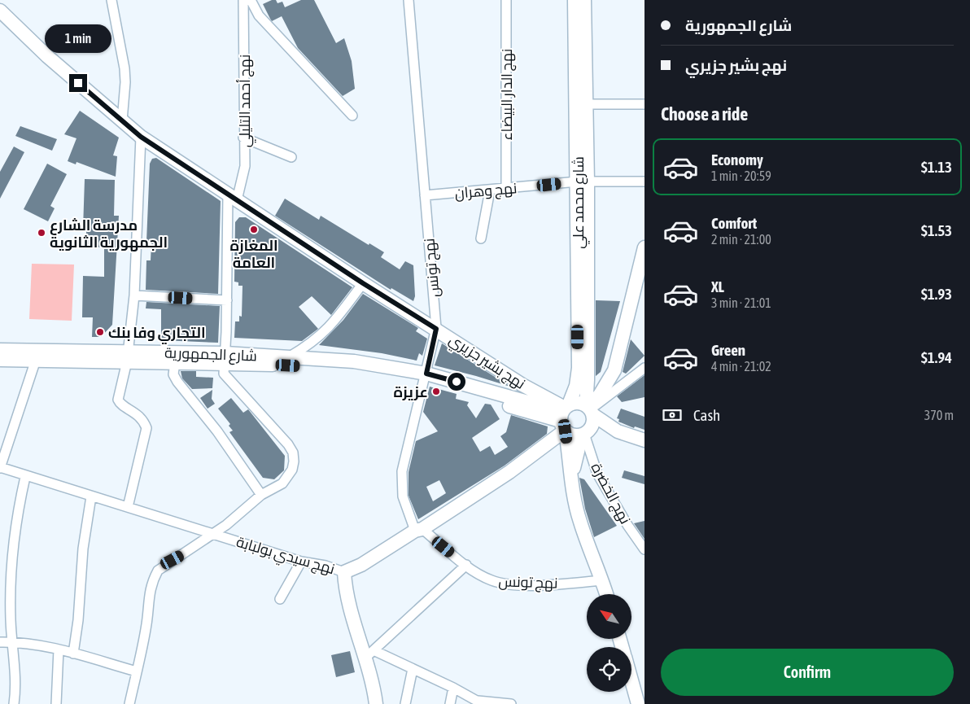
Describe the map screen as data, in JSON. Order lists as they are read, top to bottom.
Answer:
{
  "streets": {
    "street": [
      "نهج الدار البيضاء",
      "نهج أحمد التليلي",
      "نهج وهران",
      "شارع محمد علي",
      "نهج تونس",
      "شارع الجمهورية",
      "نهج بشير جزيري",
      "نهج الخضرة",
      "نهج سيدي بولبابة"
    ]
  },
  "crossings": [
    ["نهج الدار البيضاء", "نهج وهران"],
    ["نهج أحمد التليلي", "شارع الجمهورية"],
    ["نهج أحمد التليلي", "نهج بشير جزيري"],
    ["نهج وهران", "شارع محمد علي"],
    ["نهج وهران", "نهج تونس"],
    ["شارع محمد علي", "شارع الجمهورية"],
    ["شارع محمد علي", "نهج بشير جزيري"],
    ["شارع محمد علي", "نهج الخضرة"],
    ["شارع محمد علي", "نهج سيدي بولبابة"],
    ["نهج تونس", "شارع الجمهورية"],
    ["نهج تونس", "نهج بشير جزيري"],
    ["نهج تونس", "نهج سيدي بولبابة"],
    ["شارع الجمهورية", "نهج بشير جزيري"],
    ["شارع الجمهورية", "نهج الخضرة"],
    ["شارع الجمهورية", "نهج سيدي بولبابة"],
    ["نهج بشير جزيري", "نهج الخضرة"],
    ["نهج بشير جزيري", "نهج سيدي بولبابة"],
    ["نهج الخضرة", "نهج سيدي بولبابة"]
  ],
  "places": [
    "المغازة العامة",
    "مدرسة الشارع الجمهورية الثانوية",
    "التجاري وفا بنك",
    "عزيزة"
  ],
  "north": "top left",
  "page": {
    "banner": ["شارع الجمهورية", "نهج بشير جزيري"],
    "bubble": "1 min",
    "heading": "Choose a ride",
    "list": [
      {
        "name": "Economy",
        "note": "1 min · 20:59",
        "value": "$1.13"
      },
      {
        "name": "Comfort",
        "note": "2 min · 21:00",
        "value": "$1.53"
      },
      {
        "name": "XL",
        "note": "3 min · 21:01",
        "value": "$1.93"
      },
      {
        "name": "Green",
        "note": "4 min · 21:02",
        "value": "$1.94"
      }
    ],
    "pay": ["Cash", "370 m"],
    "buttons": "Confirm"
  }
}
